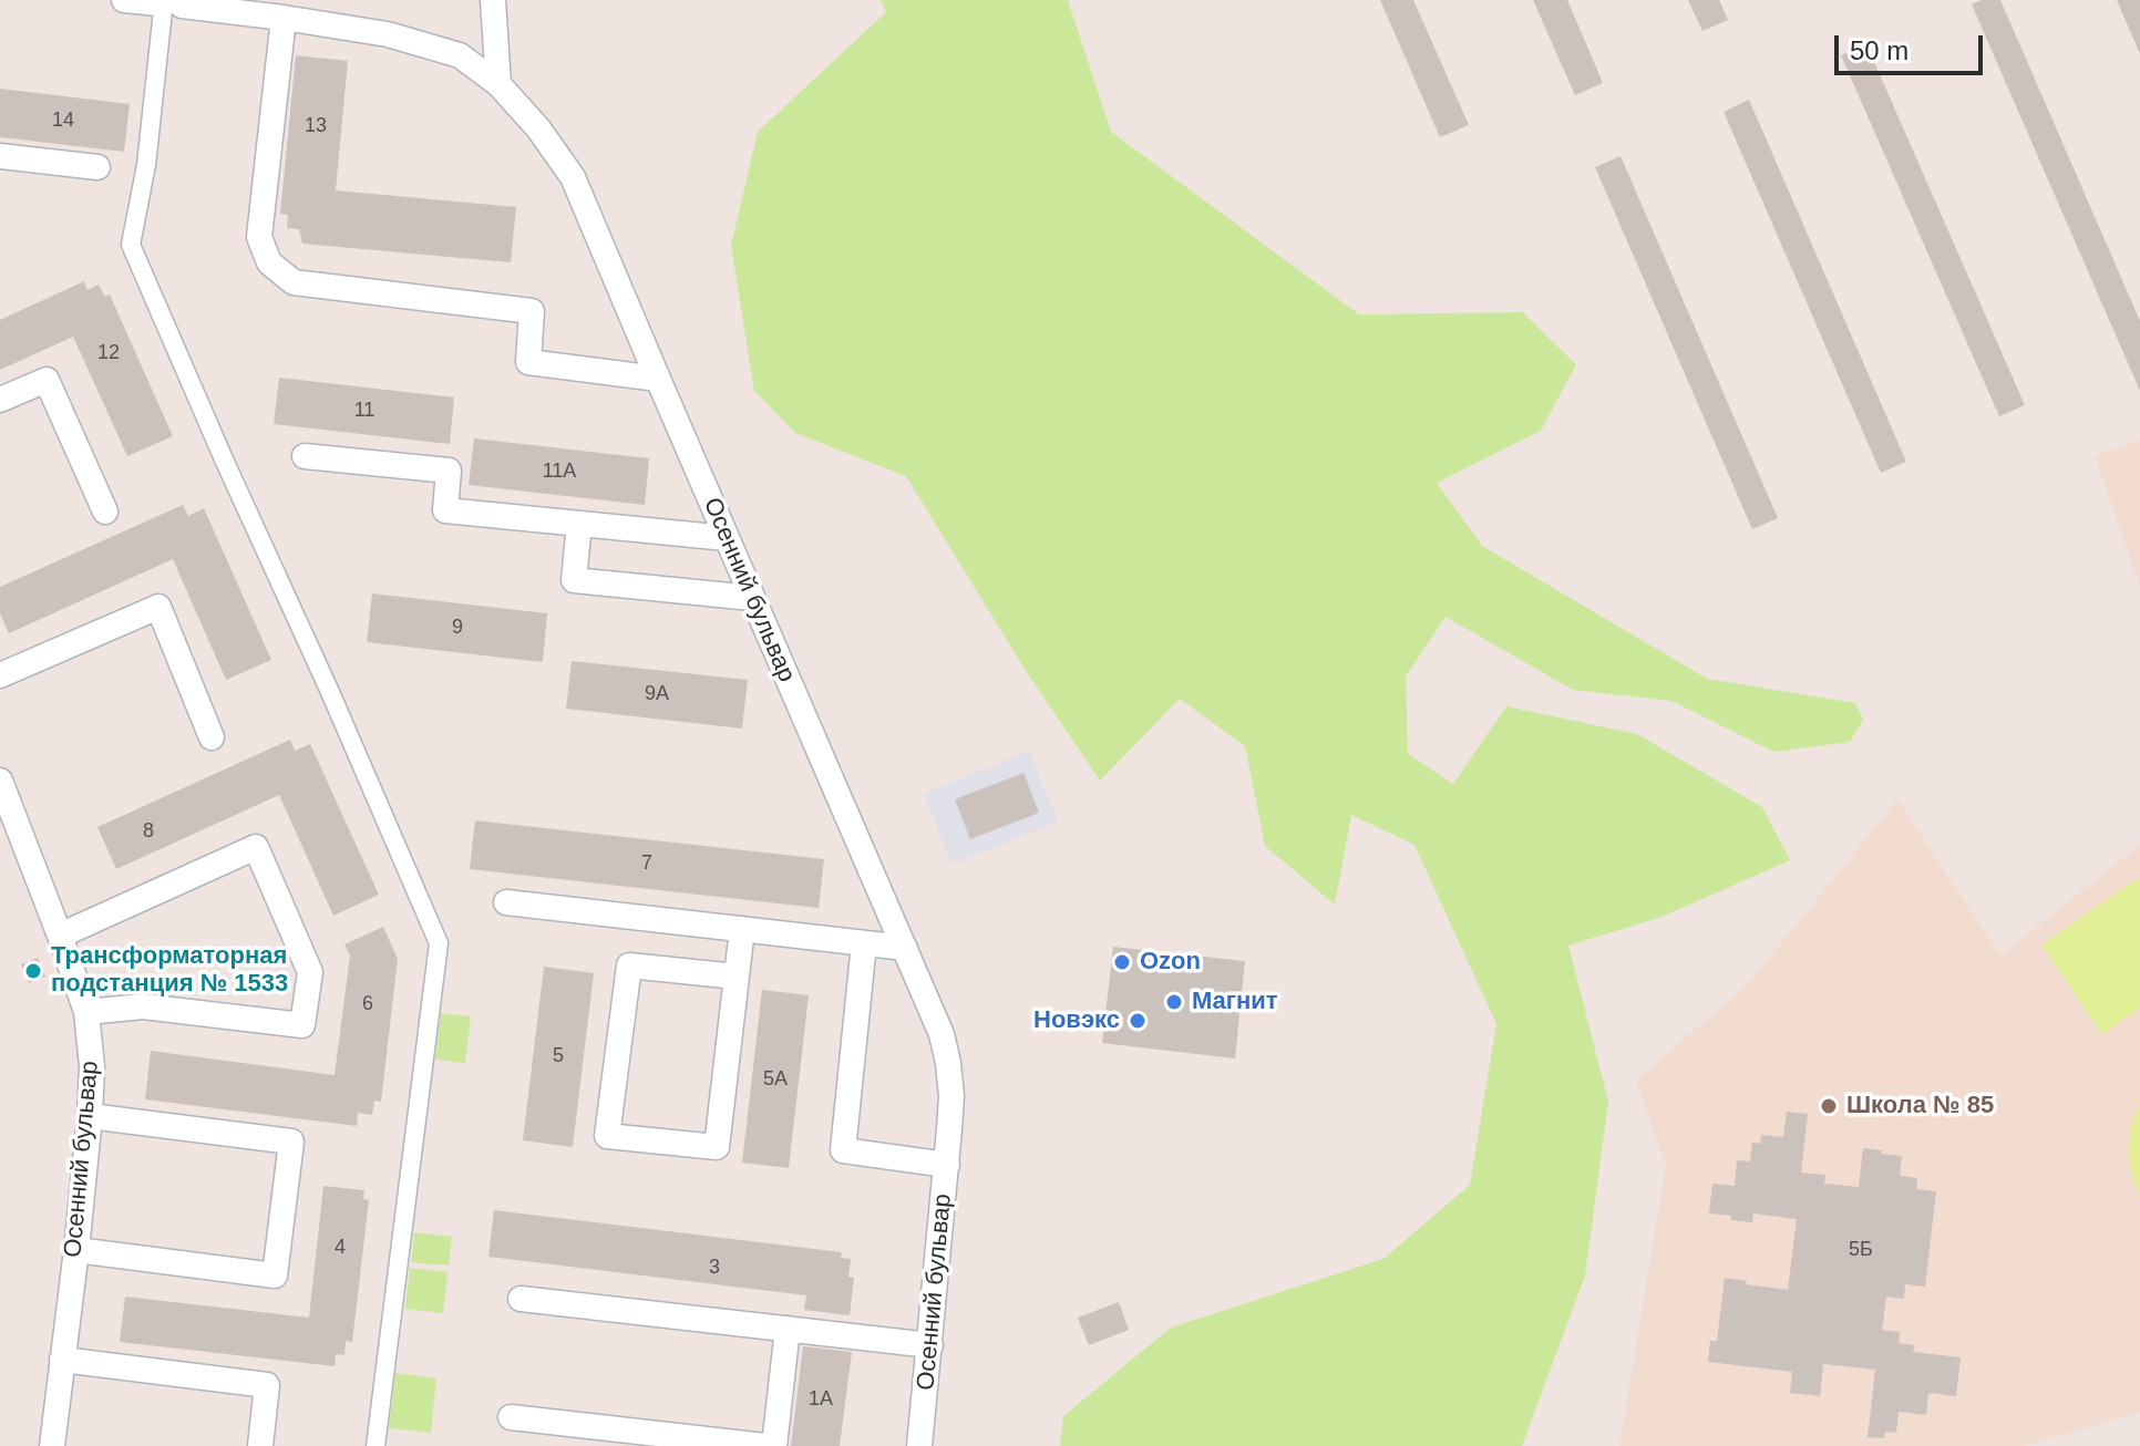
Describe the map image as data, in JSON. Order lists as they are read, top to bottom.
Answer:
{
  "streets": {
    "street": ["Осенний бульвар"]
  },
  "places": [
    "Ozon",
    "Трансформаторная подстанция № 1533",
    "Магнит",
    "Новэкс",
    "Школа № 85"
  ],
  "house_numbers": [
    "14",
    "13",
    "12",
    "11",
    "11А",
    "9",
    "9А",
    "8",
    "7",
    "6",
    "5",
    "5А",
    "4",
    "5Б",
    "3",
    "1А"
  ],
  "scale_bar": "50 m"
}
